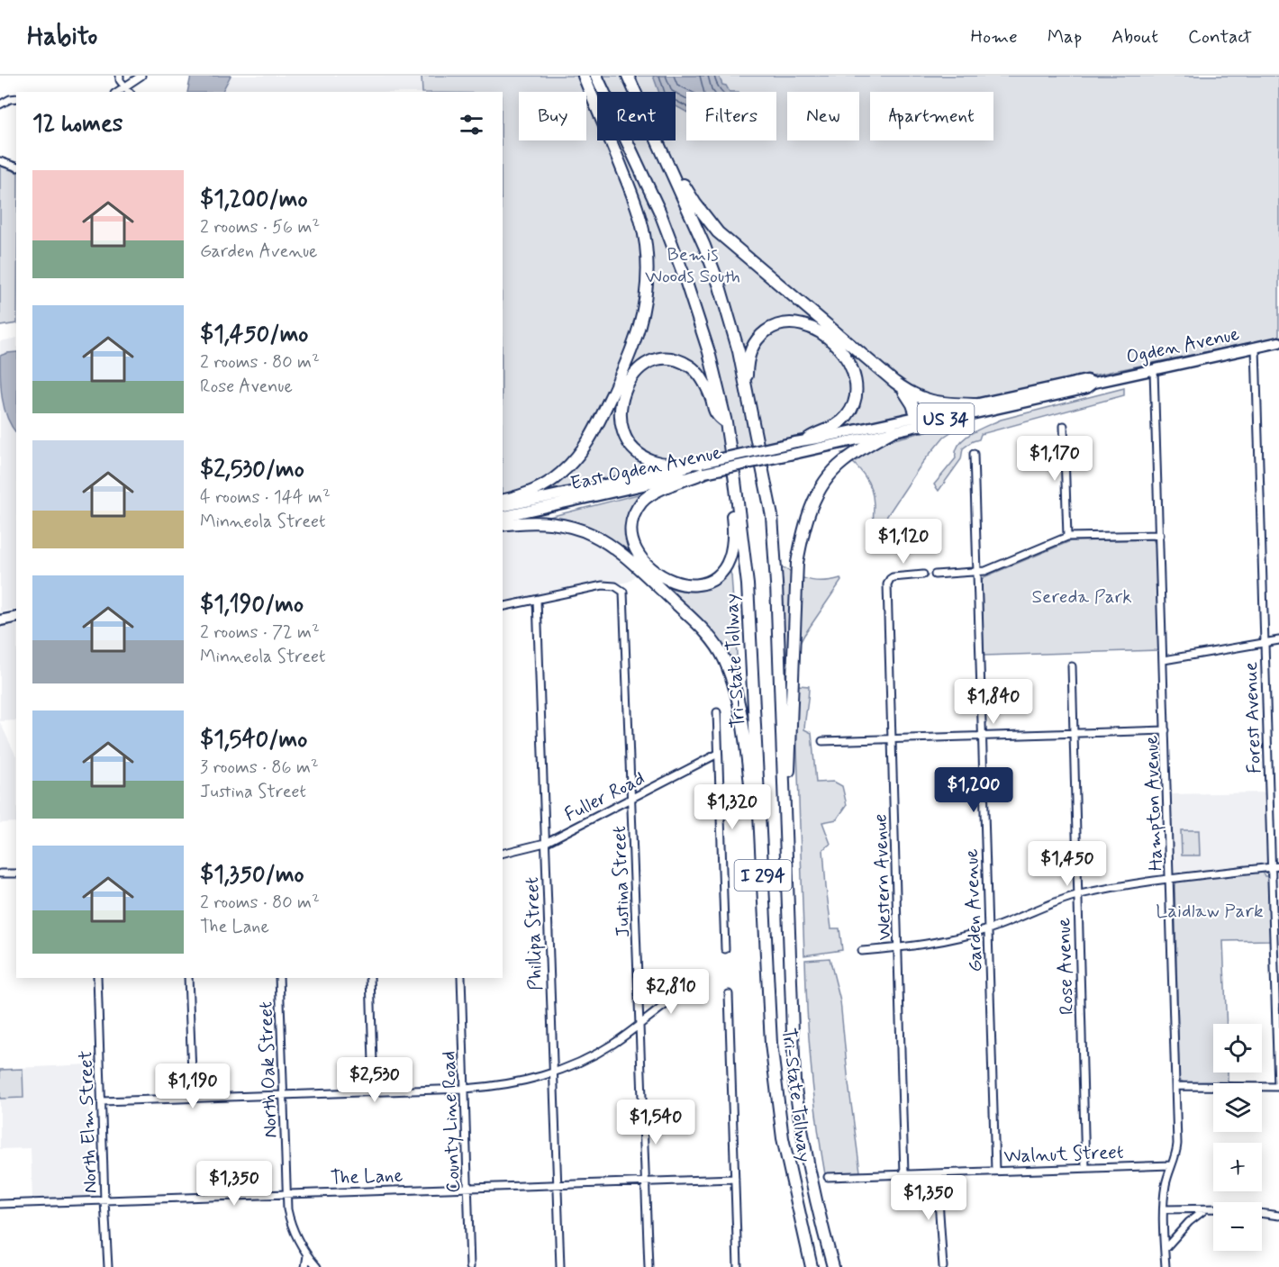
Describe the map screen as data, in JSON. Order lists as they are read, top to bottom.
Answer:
{
  "streets": {
    "highway": ["Tri-State Tollway", "I 294"],
    "main road": ["Ogden Avenue", "US 34", "East Ogden Avenue"],
    "street": [
      "Forest Avenue",
      "Fuller Road",
      "Hampton Avenue",
      "Western Avenue",
      "Justina Street",
      "Garden Avenue",
      "Phillipa Street",
      "Rose Avenue",
      "North Oak Street",
      "North Elm Street",
      "County Line Road",
      "Walnut Street",
      "The Lane"
    ]
  },
  "crossings": [
    ["Ogden Avenue", "East Ogden Avenue"],
    ["Ogden Avenue", "Forest Avenue"],
    ["Ogden Avenue", "Hampton Avenue"],
    ["Fuller Road", "Justina Street"],
    ["Fuller Road", "Phillipa Street"],
    ["Hampton Avenue", "Walnut Street"],
    ["Western Avenue", "Walnut Street"],
    ["Justina Street", "Phillipa Street"],
    ["Justina Street", "The Lane"],
    ["Garden Avenue", "Walnut Street"],
    ["Phillipa Street", "The Lane"],
    ["Rose Avenue", "Walnut Street"],
    ["North Oak Street", "The Lane"],
    ["North Elm Street", "The Lane"],
    ["County Line Road", "The Lane"]
  ],
  "parks": ["Bemis Woods South", "Sereda Park", "Laidlaw Park"],
  "page": {
    "header": "Habito",
    "nav": [
      "Home",
      "Map",
      "About",
      "Contact"
    ],
    "chip": [
      "Buy",
      "Rent",
      "Filters",
      "New",
      "Apartment"
    ],
    "heading": "12 homes",
    "list": [
      {
        "name": "$1,200/mo",
        "note": "2 rooms · 56 m² · Garden Avenue"
      },
      {
        "name": "$1,450/mo",
        "note": "2 rooms · 80 m² · Rose Avenue"
      },
      {
        "name": "$2,530/mo",
        "note": "4 rooms · 144 m² · Minneola Street"
      },
      {
        "name": "$1,190/mo",
        "note": "2 rooms · 72 m² · Minneola Street"
      },
      {
        "name": "$1,540/mo",
        "note": "3 rooms · 86 m² · Justina Street"
      },
      {
        "name": "$1,350/mo",
        "note": "2 rooms · 80 m² · The Lane"
      }
    ],
    "price": [
      "$1,170",
      "$1,120",
      "$1,840",
      "$1,200",
      "$1,320",
      "$1,450",
      "$2,810",
      "$2,530",
      "$1,190",
      "$1,540",
      "$1,350",
      "$1,350"
    ],
    "map_buttons": ["+", "−"]
  }
}
